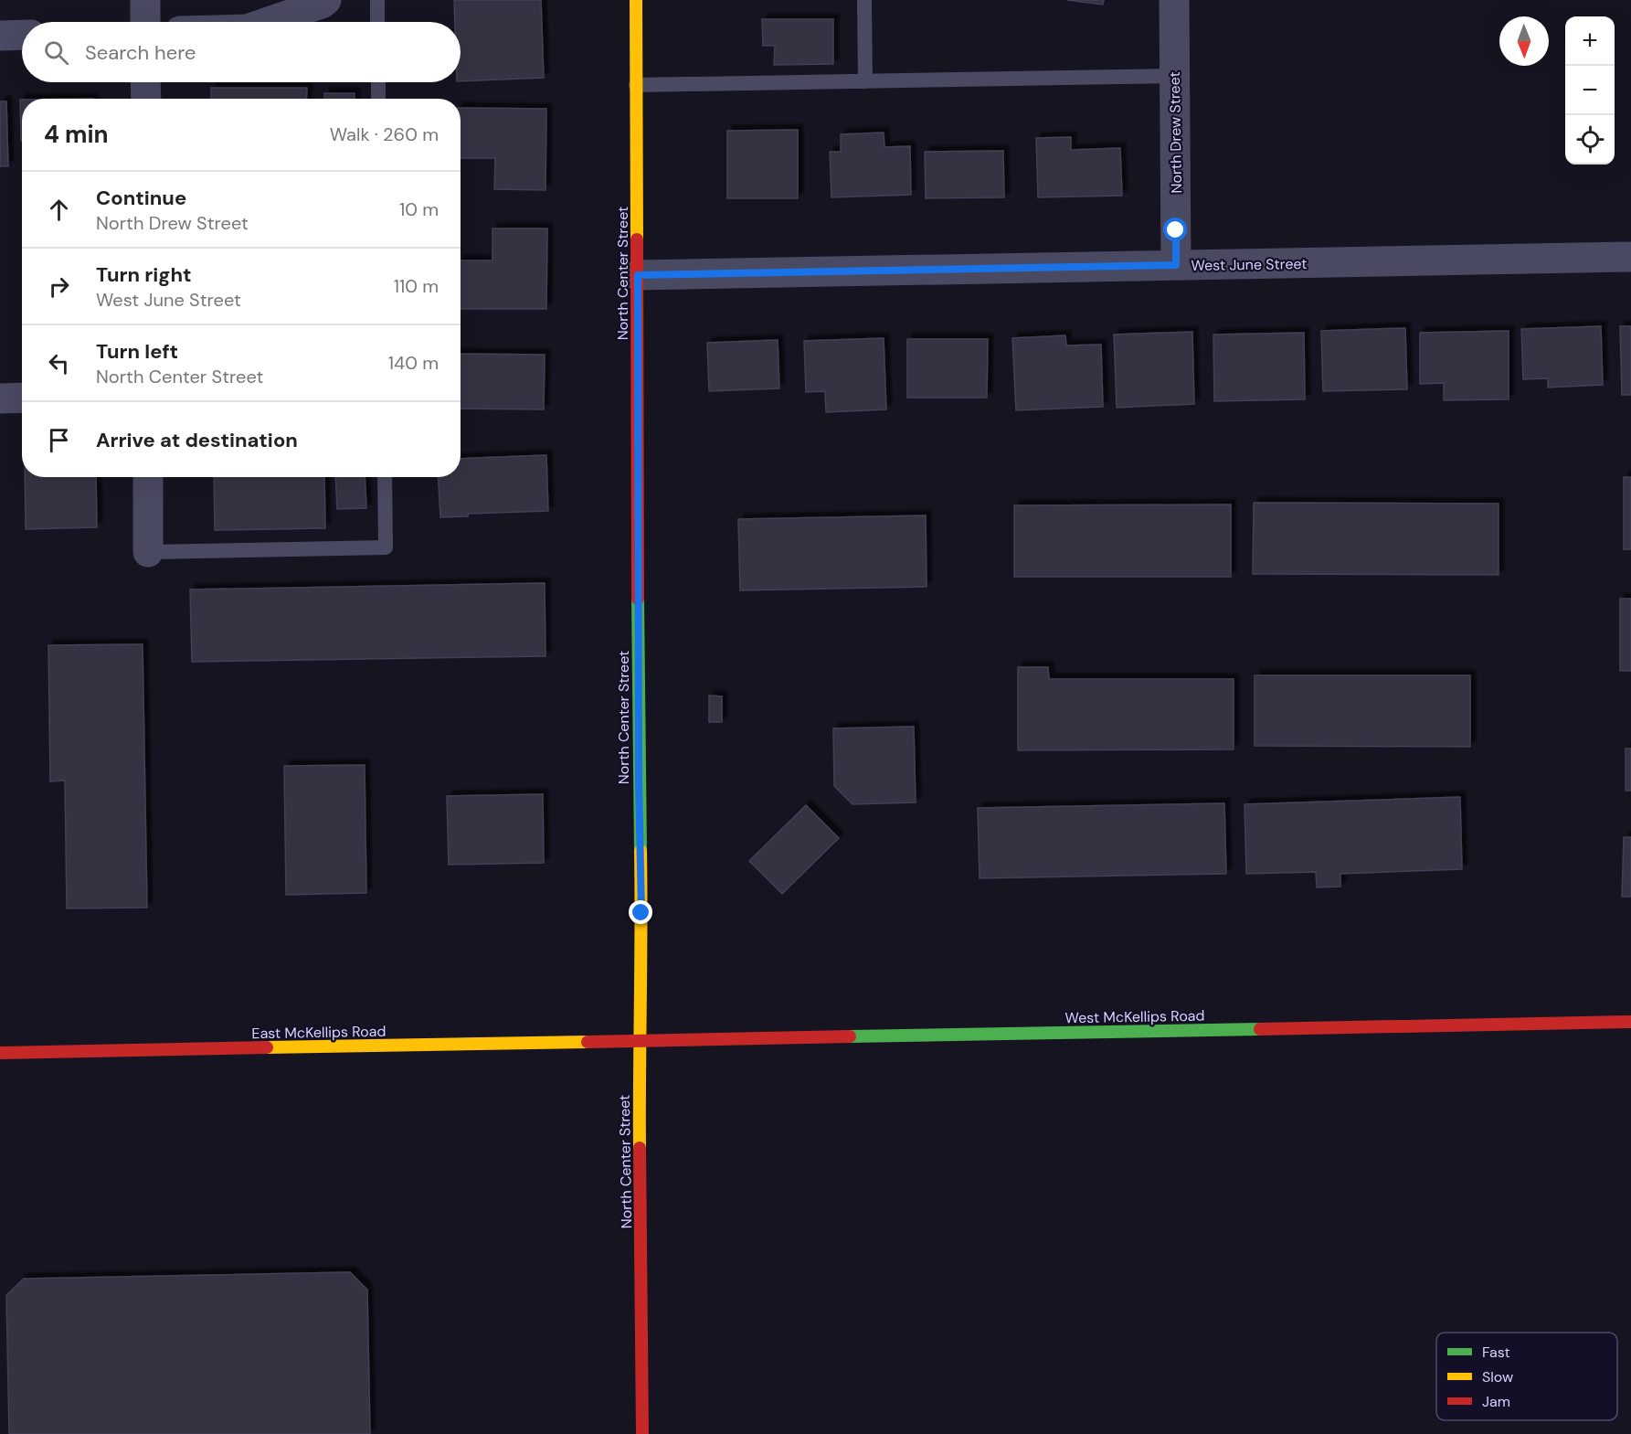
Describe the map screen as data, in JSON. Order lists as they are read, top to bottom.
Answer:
{
  "streets": {
    "main road": ["North Center Street", "West McKellips Road", "East McKellips Road"],
    "street": ["North Drew Street", "West June Street"]
  },
  "crossings": [
    ["North Drew Street", "West June Street"],
    ["West June Street", "North Center Street"],
    ["North Center Street", "West McKellips Road"],
    ["North Center Street", "East McKellips Road"],
    ["West McKellips Road", "East McKellips Road"]
  ],
  "legend": ["Fast", "Slow", "Jam"],
  "north": "bottom",
  "page": {
    "map_buttons": ["+", "−"],
    "search": "Search here",
    "heading": ["4 min", "Walk · 260 m"],
    "list": [
      ["Continue", "North Drew Street", "10 m"],
      ["Turn right", "West June Street", "110 m"],
      ["Turn left", "North Center Street", "140 m"],
      "Arrive at destination"
    ]
  }
}
